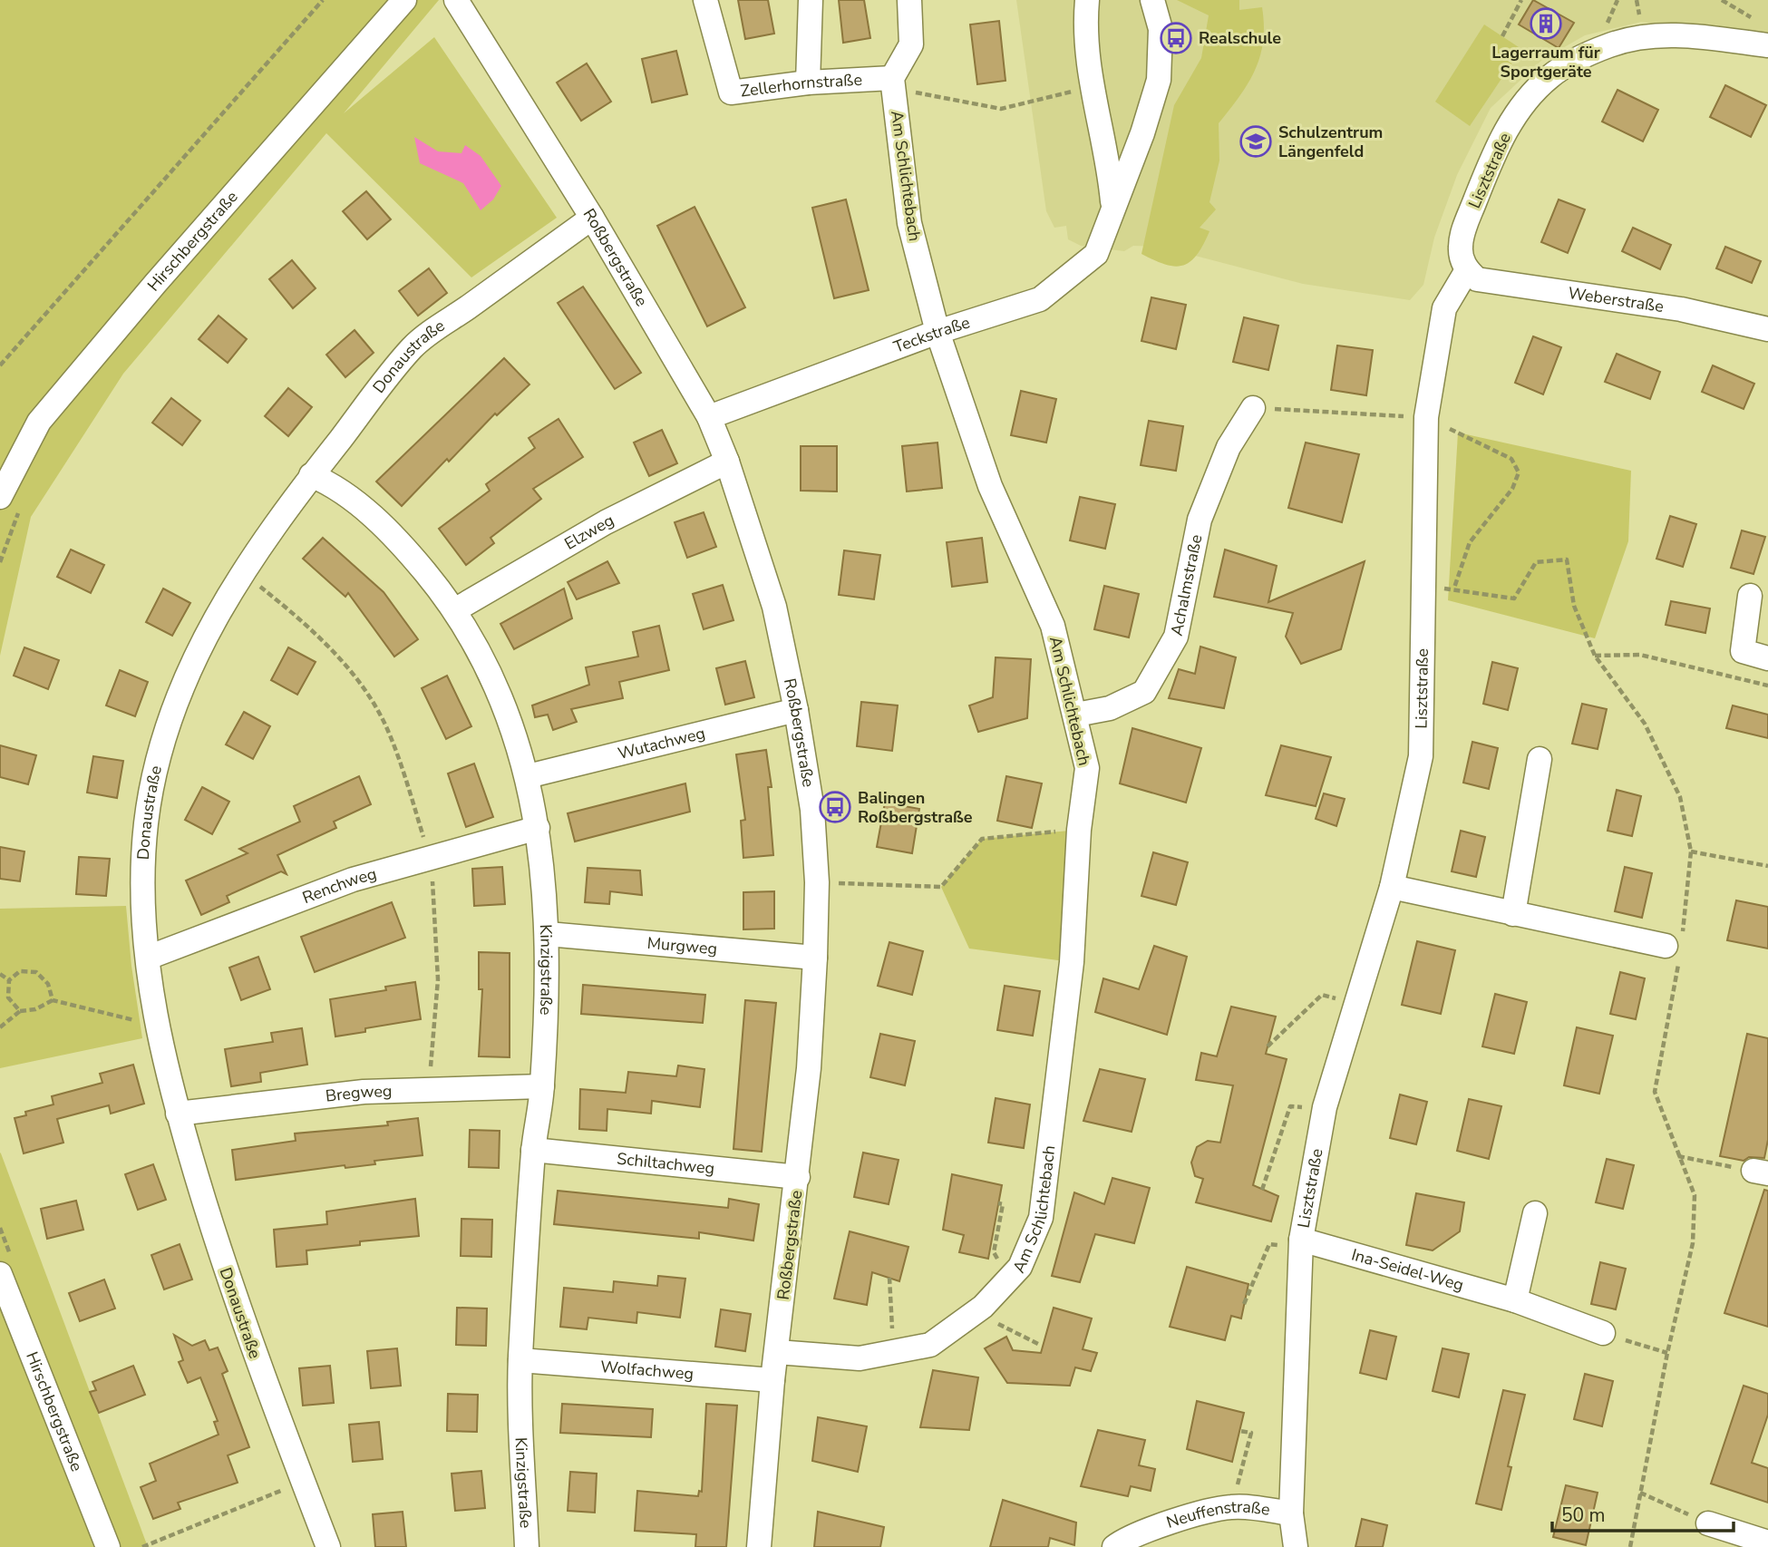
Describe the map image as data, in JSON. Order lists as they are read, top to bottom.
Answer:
{
  "streets": {
    "street": [
      "Zellerhornstraße",
      "Lisztstraße",
      "Am Schlichtebach",
      "Hirschbergstraße",
      "Roßbergstraße",
      "Weberstraße",
      "Teckstraße",
      "Donaustraße",
      "Elzweg",
      "Achalmstraße",
      "Wutachweg",
      "Renchweg",
      "Murgweg",
      "Kinzigstraße",
      "Bregweg",
      "Schiltachweg",
      "Ina-Seidel-Weg",
      "Wolfachweg",
      "Neuffenstraße"
    ]
  },
  "crossings": [
    ["Zellerhornstraße", "Am Schlichtebach"],
    ["Lisztstraße", "Weberstraße"],
    ["Lisztstraße", "Ina-Seidel-Weg"],
    ["Lisztstraße", "Neuffenstraße"],
    ["Am Schlichtebach", "Roßbergstraße"],
    ["Am Schlichtebach", "Teckstraße"],
    ["Am Schlichtebach", "Achalmstraße"],
    ["Roßbergstraße", "Teckstraße"],
    ["Roßbergstraße", "Donaustraße"],
    ["Roßbergstraße", "Elzweg"],
    ["Roßbergstraße", "Wutachweg"],
    ["Roßbergstraße", "Murgweg"],
    ["Roßbergstraße", "Schiltachweg"],
    ["Roßbergstraße", "Wolfachweg"],
    ["Donaustraße", "Renchweg"],
    ["Donaustraße", "Kinzigstraße"],
    ["Donaustraße", "Bregweg"],
    ["Elzweg", "Kinzigstraße"],
    ["Wutachweg", "Kinzigstraße"],
    ["Renchweg", "Kinzigstraße"],
    ["Murgweg", "Kinzigstraße"],
    ["Kinzigstraße", "Bregweg"],
    ["Kinzigstraße", "Schiltachweg"],
    ["Kinzigstraße", "Wolfachweg"]
  ],
  "places": {
    "building": ["Lagerraum für Sportgeräte"],
    "bus stop": ["Realschule", "Balingen Roßbergstraße"],
    "school or university": ["Schulzentrum Längenfeld"]
  },
  "scale_bar": "50 m"
}
